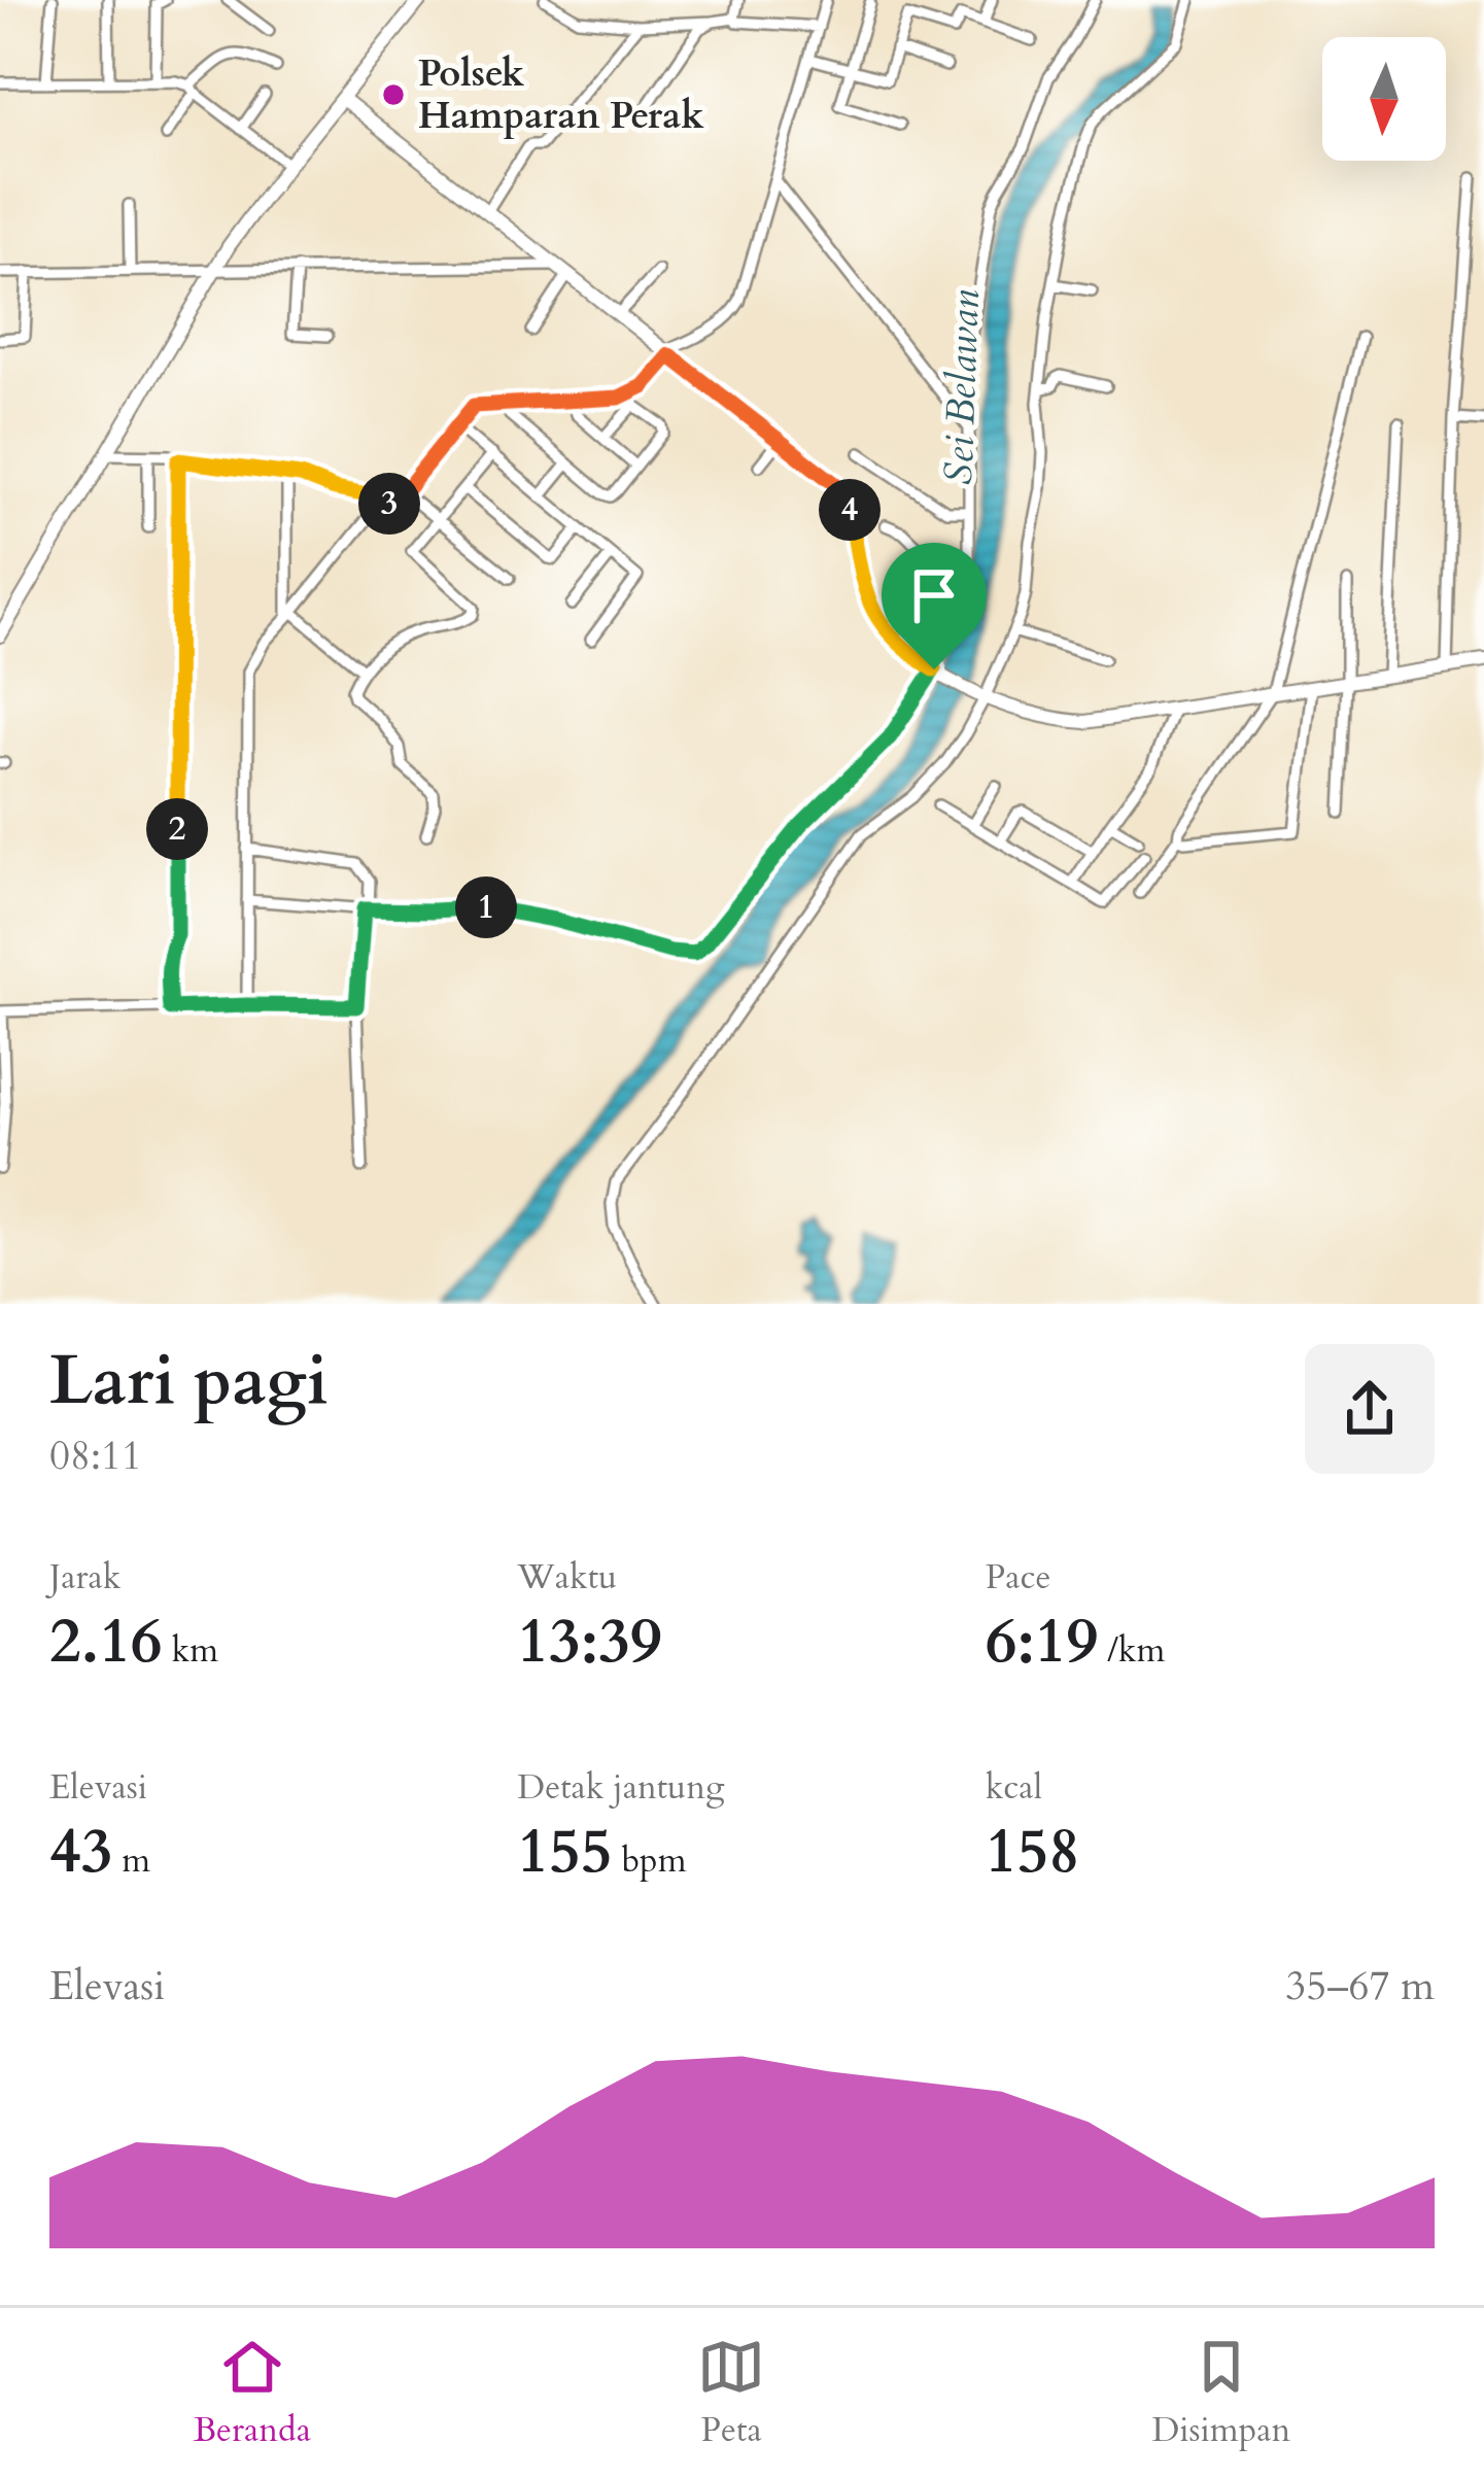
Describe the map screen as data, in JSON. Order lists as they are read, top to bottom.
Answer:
{
  "water": ["Sei Belawan"],
  "places": ["Polsek Hamparan Perak"],
  "north": "bottom",
  "page": {
    "pins": [
      "3",
      "4",
      "2",
      "1"
    ],
    "heading": ["Lari pagi", "08:11"],
    "stats": [
      ["Jarak", "2.16 km"],
      ["Waktu", "13:39"],
      ["Pace", "6:19 /km"],
      ["Elevasi", "43 m"],
      ["Detak jantung", "155 bpm"],
      ["kcal", "158"]
    ],
    "chart": ["Elevasi", "35–67 m"],
    "tabs": ["Beranda", "Peta", "Disimpan"]
  }
}
